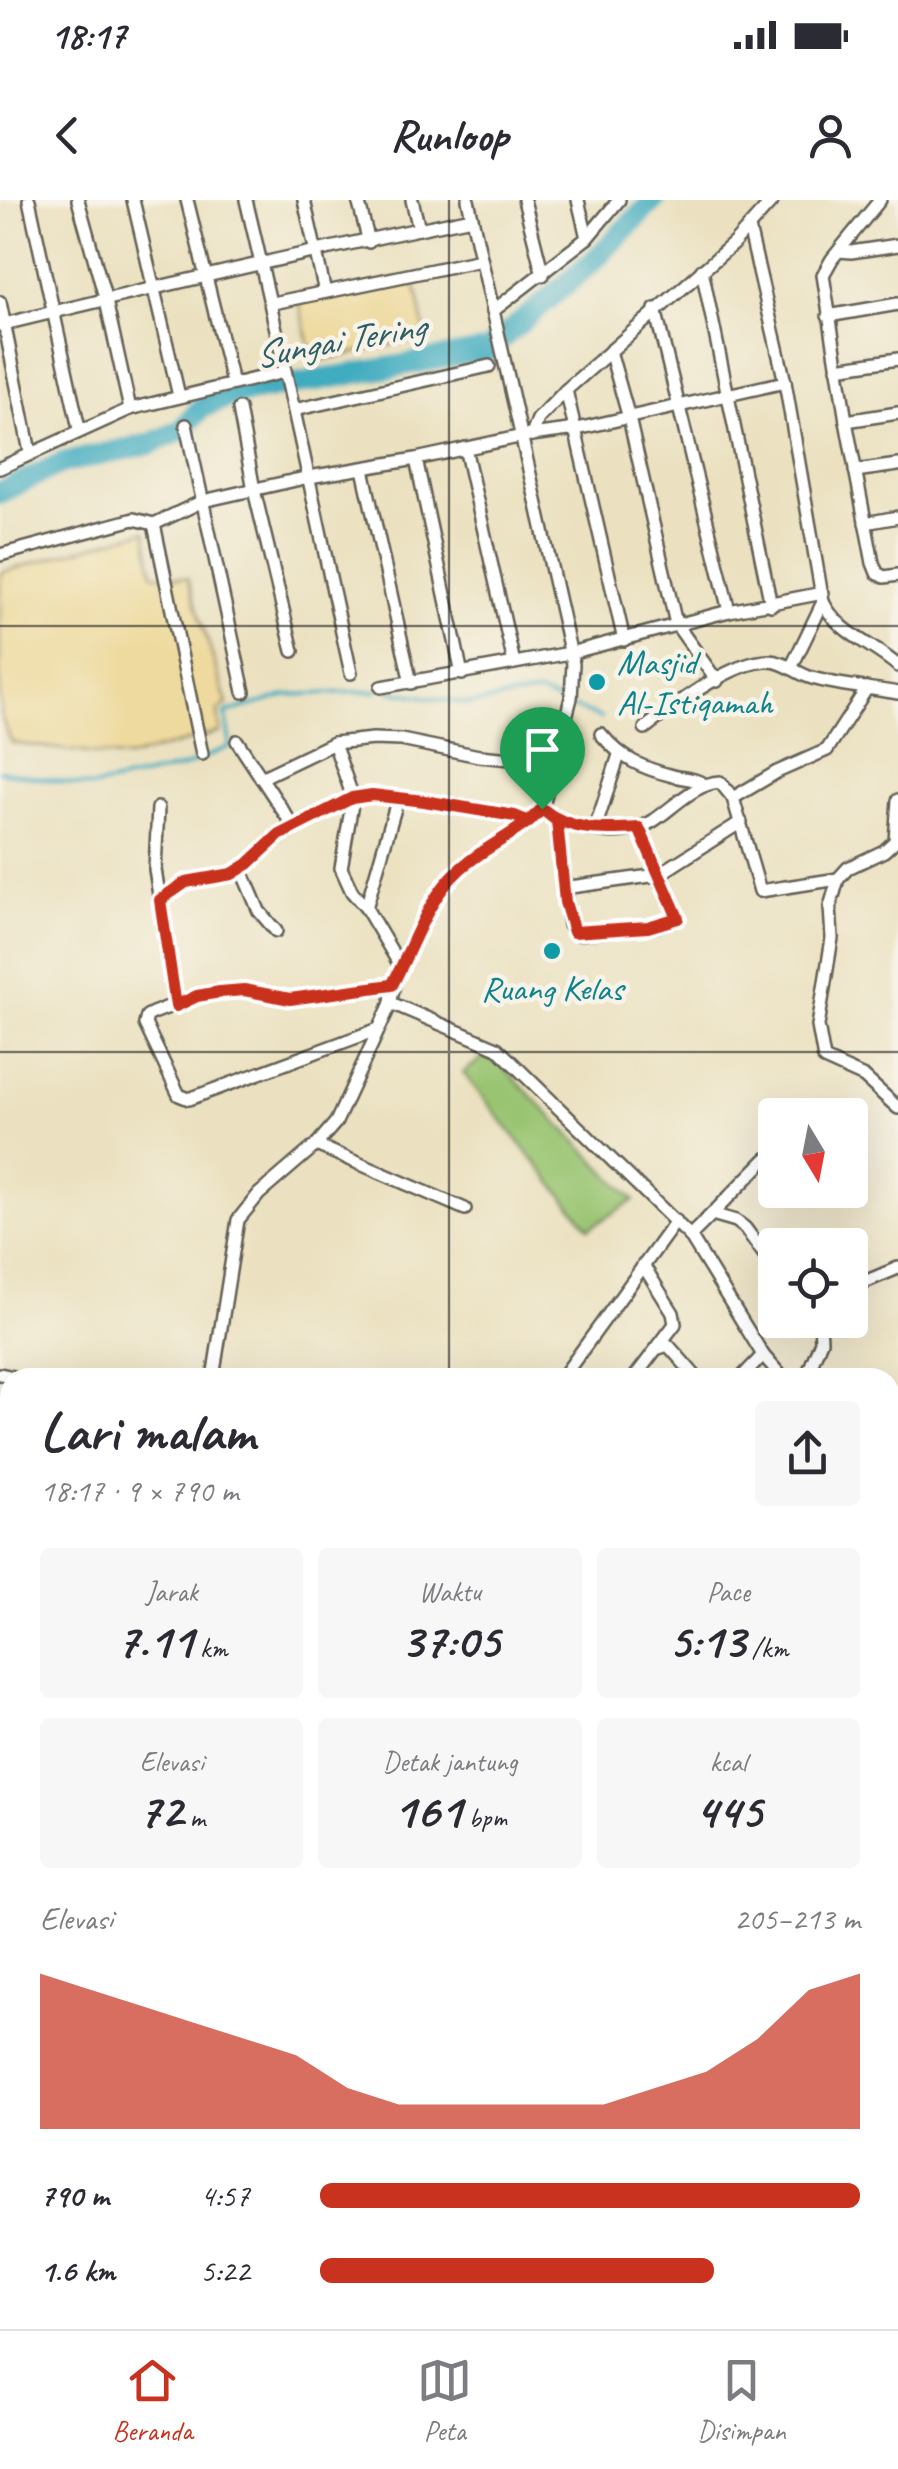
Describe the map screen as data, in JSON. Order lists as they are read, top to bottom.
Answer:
{
  "water": ["Sungai Tering"],
  "places": ["Masjid Al-Istiqamah", "Ruang Kelas"],
  "north": "bottom",
  "page": {
    "status": "18:17",
    "header": "Runloop",
    "heading": ["Lari malam", "18:17 · 9 × 790 m"],
    "stats": [
      ["Jarak", "7.11 km"],
      ["Waktu", "37:05"],
      ["Pace", "5:13 /km"],
      ["Elevasi", "72 m"],
      ["Detak jantung", "161 bpm"],
      ["kcal", "445"]
    ],
    "chart": ["Elevasi", "205–213 m"],
    "list": [
      {
        "name": "790 m",
        "note": "4:57"
      },
      {
        "name": "1.6 km",
        "note": "5:22"
      }
    ],
    "tabs": ["Beranda", "Peta", "Disimpan"]
  }
}
